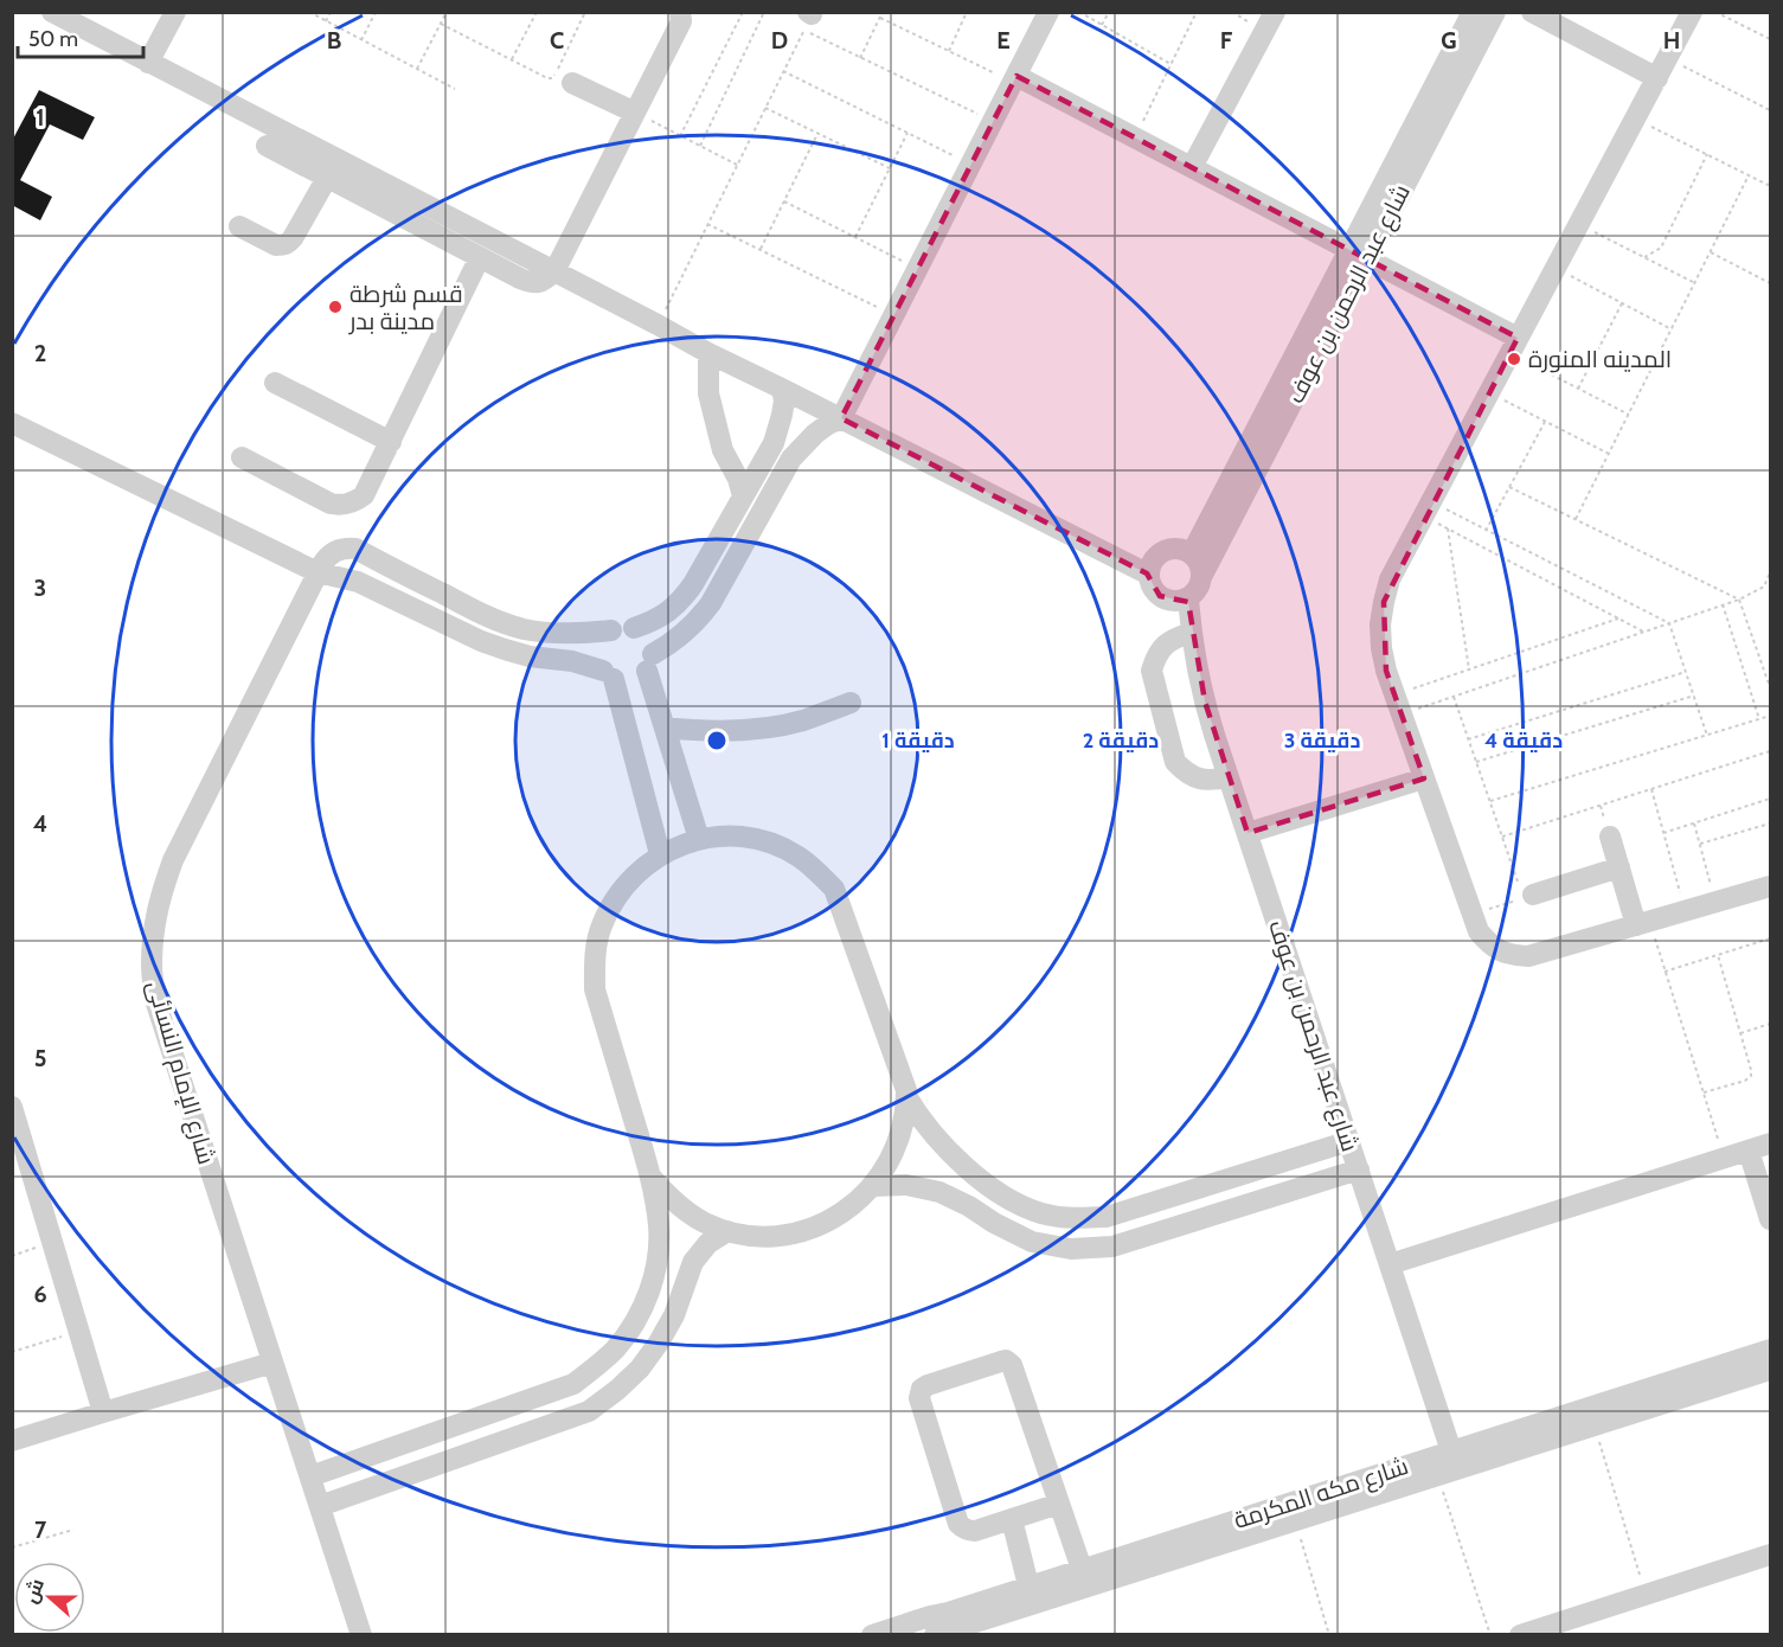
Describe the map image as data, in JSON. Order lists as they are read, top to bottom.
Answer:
{
  "streets": {
    "street": ["شارع عبد الرحمن بن عوف", "شارع الإمام النسائى", "شارع مكه المكرمة"]
  },
  "crossings": [
    ["شارع عبد الرحمن بن عوف", "شارع مكه المكرمة"]
  ],
  "places": ["قسم شرطة مدينة بدر", "المدينه المنورة"],
  "scale_bar": "50 m",
  "north": "left",
  "grid": {
    "columns": [
      "B",
      "C",
      "D",
      "E",
      "F",
      "G",
      "H"
    ],
    "rows": [
      "1",
      "2",
      "3",
      "4",
      "5",
      "6",
      "7"
    ]
  },
  "rings": [
    "1 دقيقة",
    "2 دقيقة",
    "3 دقيقة",
    "4 دقيقة"
  ]
}
